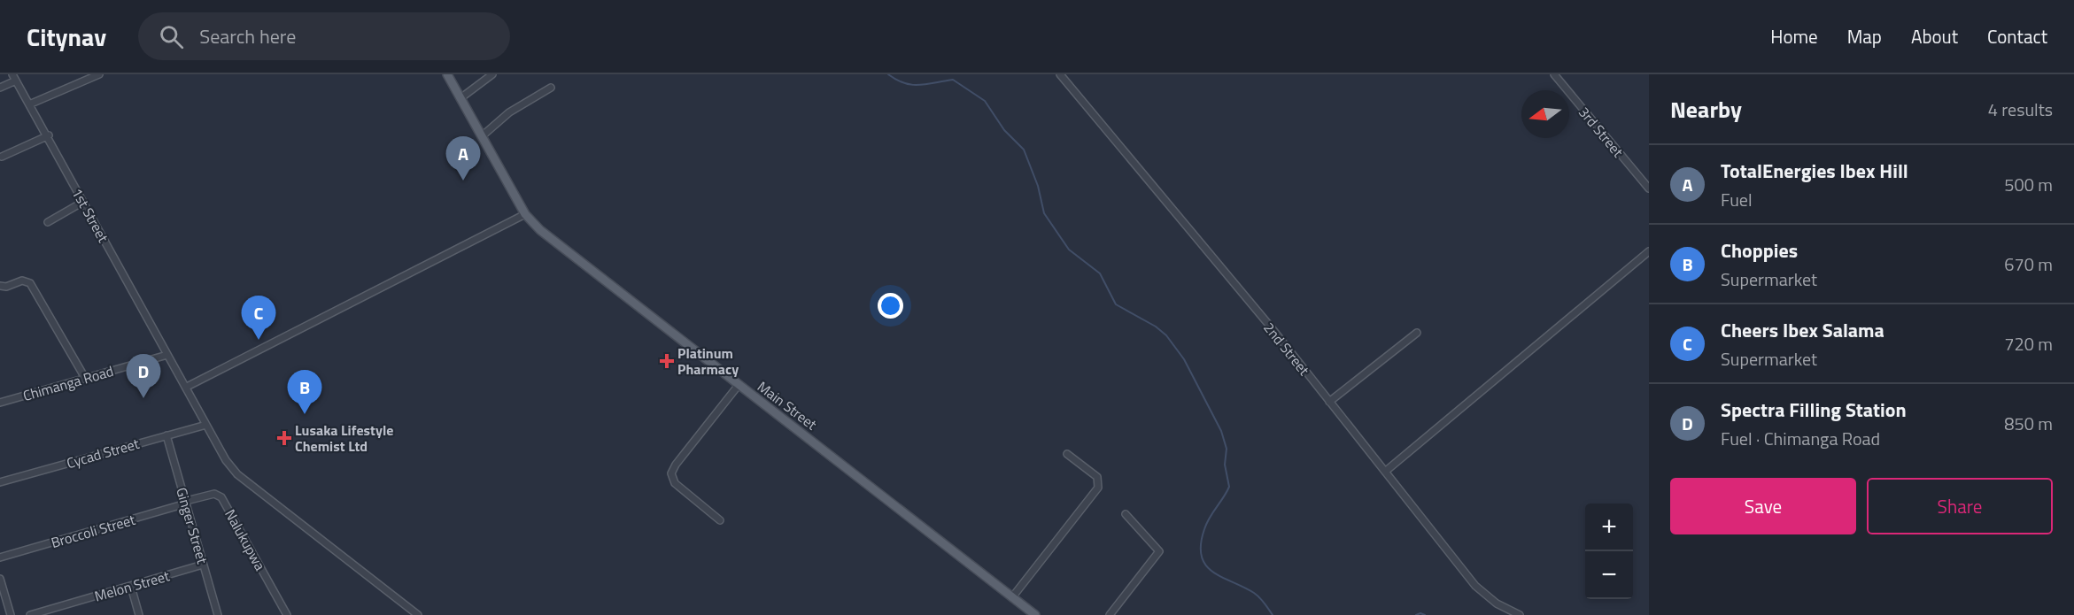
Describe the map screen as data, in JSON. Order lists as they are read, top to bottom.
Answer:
{
  "streets": {
    "main road": ["Main Street"],
    "street": [
      "3rd Street",
      "1st Street",
      "2nd Street",
      "Chimanga Road",
      "Cycad Street",
      "Ginger Street",
      "Broccoli Street",
      "Nalukupwa",
      "Melon Street"
    ]
  },
  "crossings": [
    ["1st Street", "Chimanga Road"],
    ["1st Street", "Cycad Street"],
    ["Cycad Street", "Ginger Street"],
    ["Ginger Street", "Broccoli Street"],
    ["Ginger Street", "Nalukupwa"],
    ["Ginger Street", "Melon Street"],
    ["Broccoli Street", "Nalukupwa"]
  ],
  "places": {
    "health": ["Platinum Pharmacy", "Lusaka Lifestyle Chemist Ltd"]
  },
  "north": "left",
  "page": {
    "header": "Citynav",
    "search": "Search here",
    "nav": [
      "Home",
      "Map",
      "About",
      "Contact"
    ],
    "heading": ["Nearby", "4 results"],
    "pins": [
      "A",
      "C",
      "D",
      "B"
    ],
    "list": [
      {
        "mark": "A",
        "name": "TotalEnergies Ibex Hill",
        "note": "Fuel",
        "value": "500 m"
      },
      {
        "mark": "B",
        "name": "Choppies",
        "note": "Supermarket",
        "value": "670 m"
      },
      {
        "mark": "C",
        "name": "Cheers Ibex Salama",
        "note": "Supermarket",
        "value": "720 m"
      },
      {
        "mark": "D",
        "name": "Spectra Filling Station",
        "note": "Fuel · Chimanga Road",
        "value": "850 m"
      }
    ],
    "buttons": ["Save", "Share"],
    "map_buttons": ["+", "−"]
  }
}
